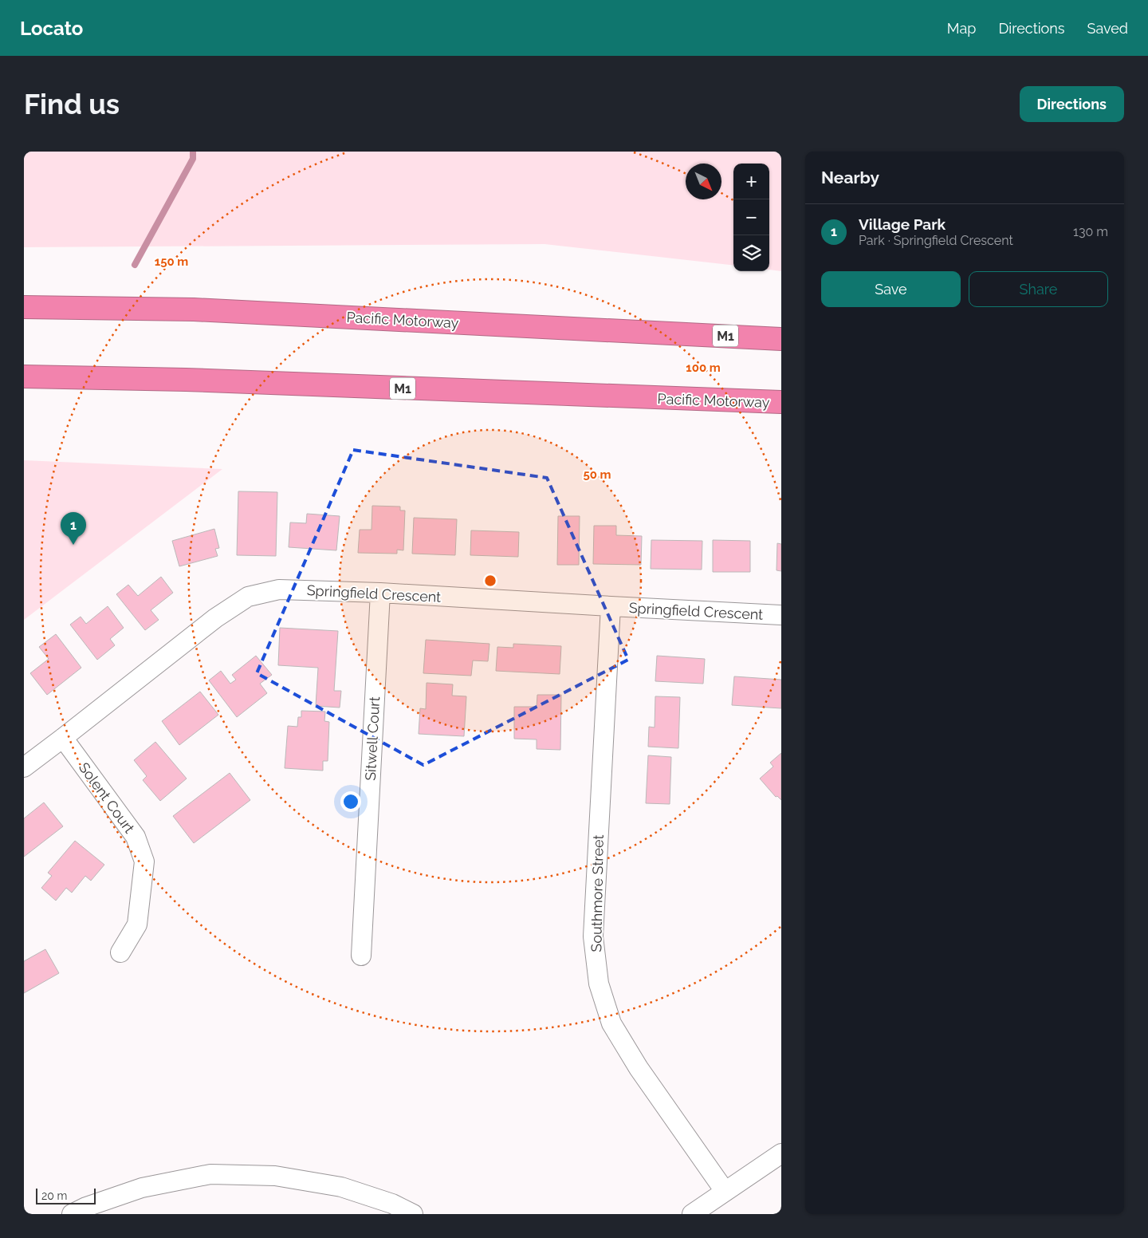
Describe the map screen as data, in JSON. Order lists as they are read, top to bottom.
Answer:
{
  "streets": {
    "highway": ["Pacific Motorway", "M1"],
    "street": [
      "Springfield Crescent",
      "Sitwell Court",
      "Solent Court",
      "Southmore Street"
    ]
  },
  "crossings": [
    ["Springfield Crescent", "Sitwell Court"],
    ["Springfield Crescent", "Solent Court"],
    ["Springfield Crescent", "Southmore Street"]
  ],
  "scale_bar": "20 m",
  "north": "bottom right",
  "page": {
    "header": "Locato",
    "nav": ["Map", "Directions", "Saved"],
    "buttons": [
      "Directions",
      ["Save", "Share"]
    ],
    "title": "Find us",
    "heading": "Nearby",
    "map_buttons": ["+", "−"],
    "list": [
      {
        "mark": "1",
        "name": "Village Park",
        "note": "Park · Springfield Crescent",
        "value": "130 m"
      }
    ],
    "pins": "1",
    "scale": "20 m"
  },
  "rings": ["150 m", "100 m", "50 m"]
}
